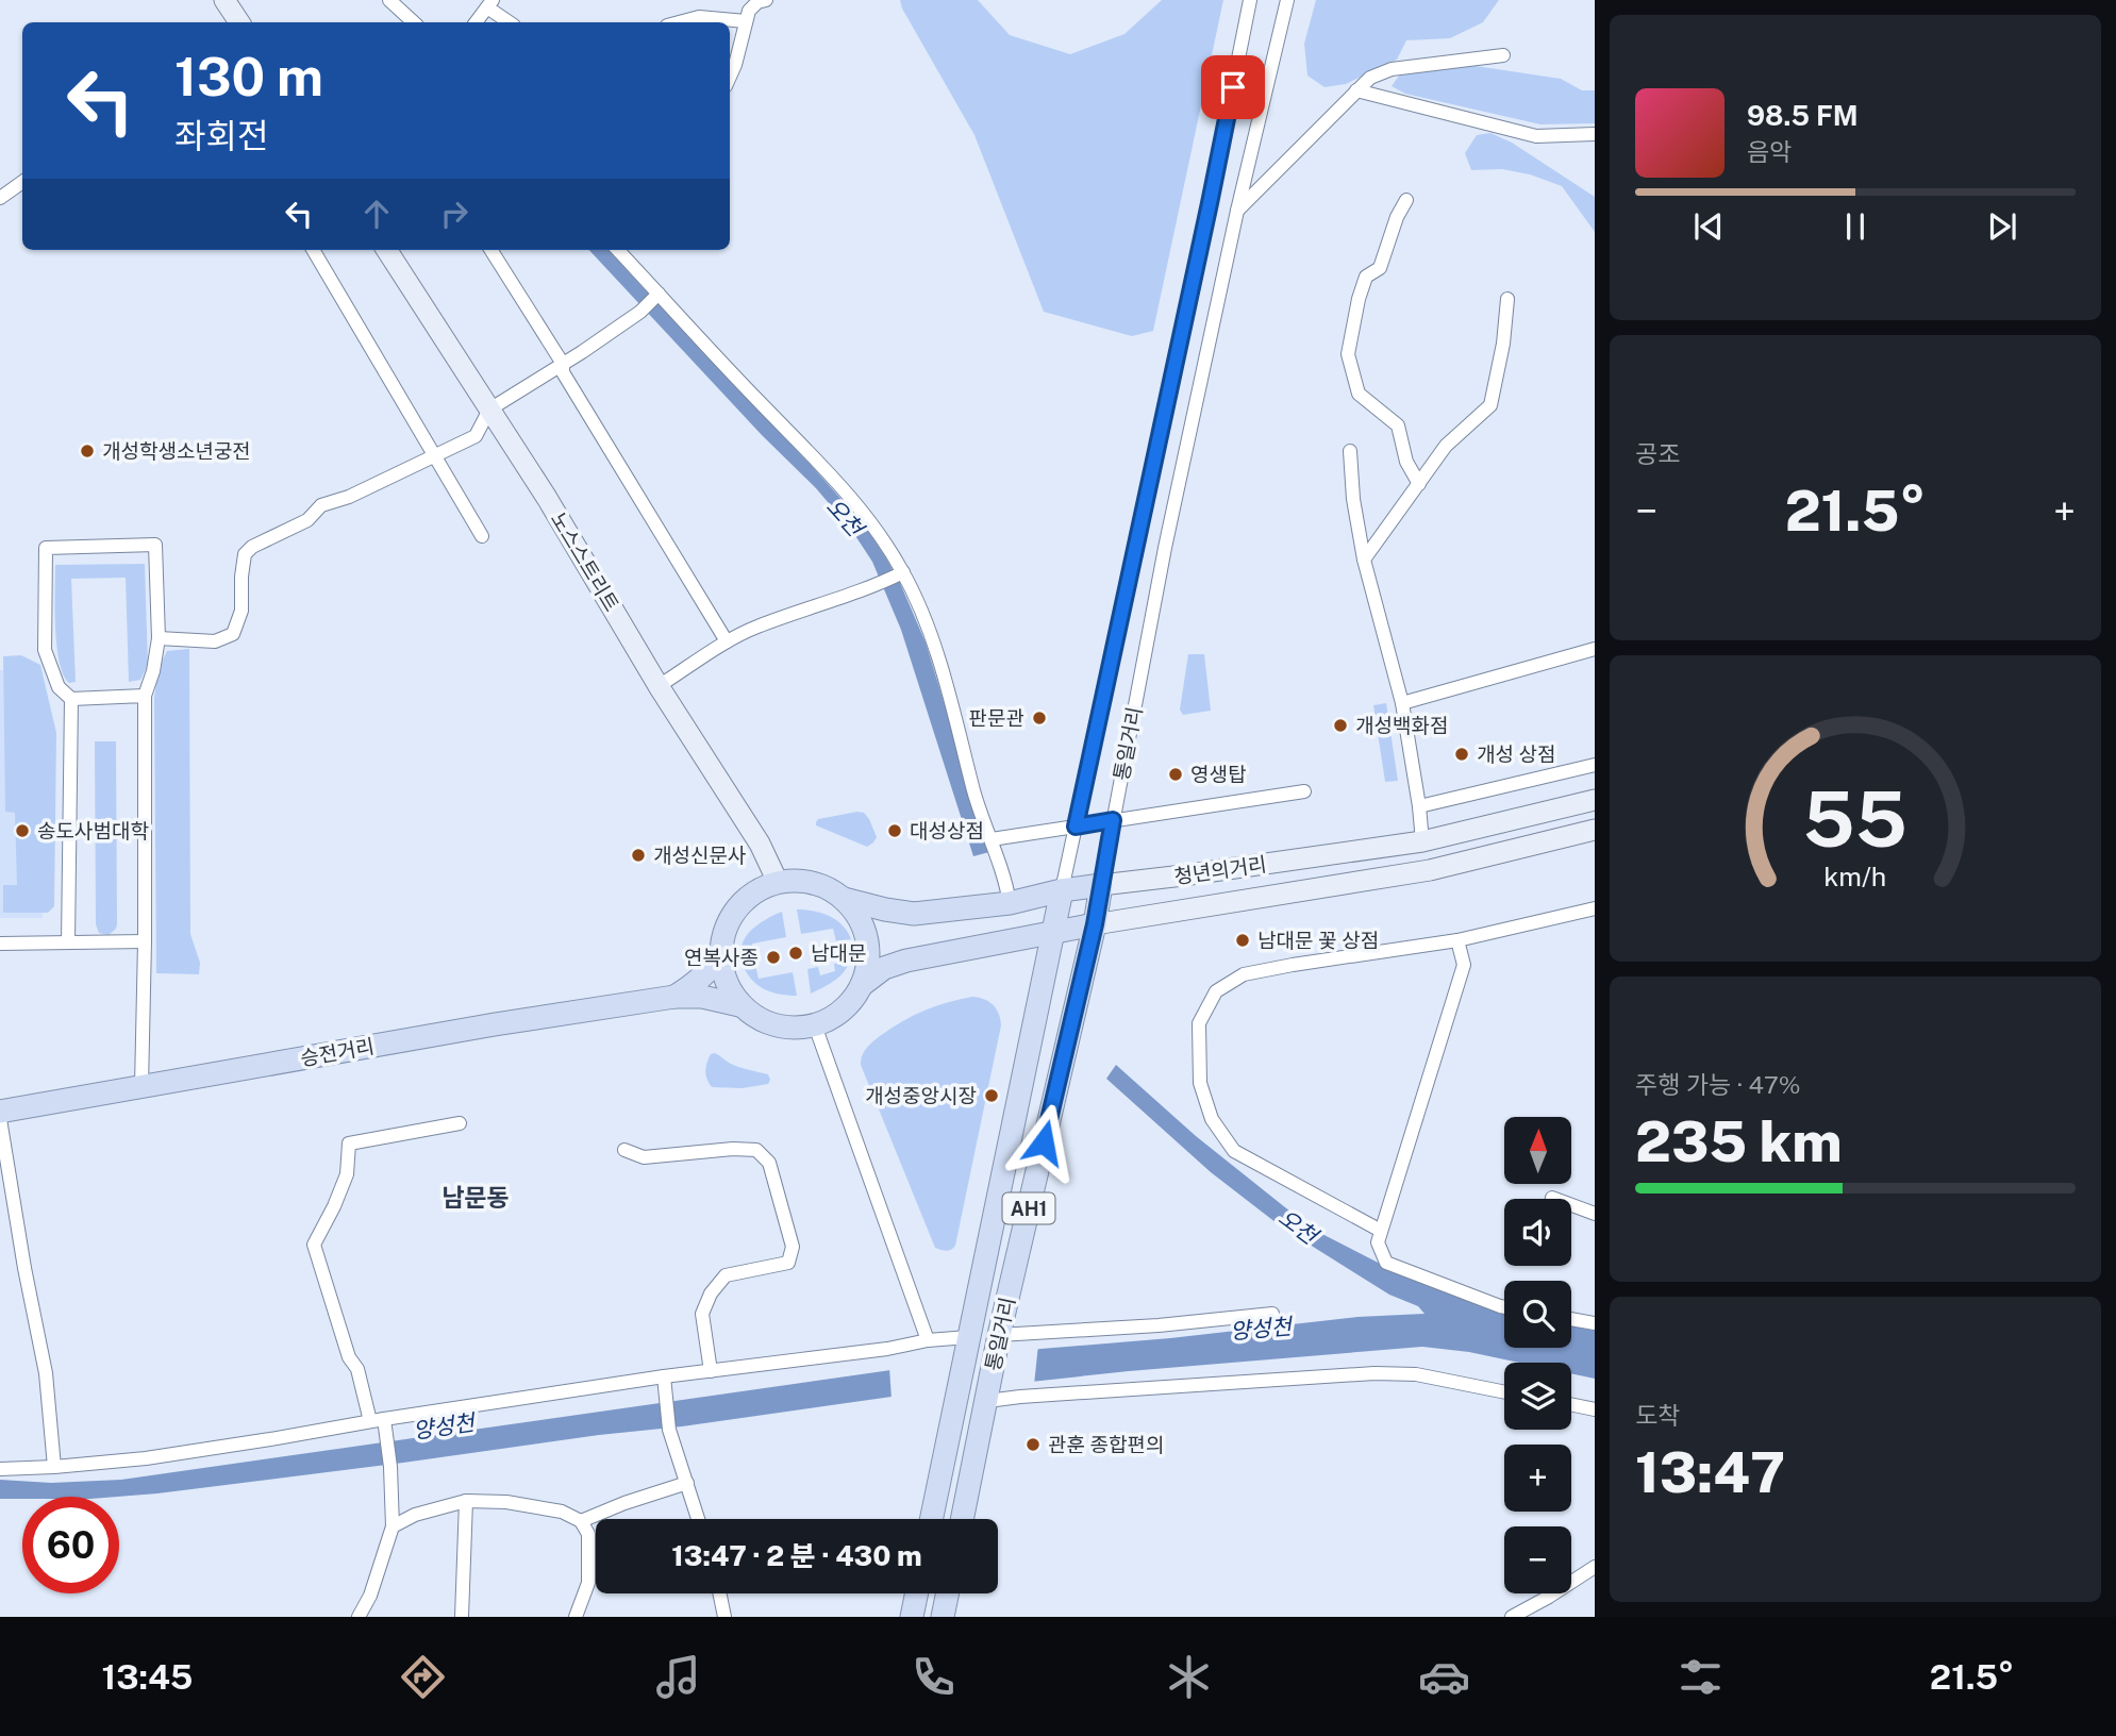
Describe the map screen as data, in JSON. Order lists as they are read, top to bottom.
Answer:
{
  "streets": {
    "main road": [
      "노스스트리트",
      "통일거리",
      "청년의거리",
      "승전거리",
      "AH1"
    ]
  },
  "crossings": [
    ["노스스트리트", "청년의거리"],
    ["통일거리", "청년의거리"]
  ],
  "districts": ["남문동"],
  "water": ["오천", "양성천"],
  "places": [
    "개성학생소년궁전",
    "판문관",
    "개성백화점",
    "개성 상점",
    "영생탑",
    "송도사범대학",
    "대성상점",
    "개성신문사",
    "남대문 꽃 상점",
    "남대문",
    "연복사종",
    "개성중앙시장",
    "관훈 종합편의"
  ],
  "north": "top",
  "page": {
    "turn": ["130 m", "좌회전"],
    "song": ["98.5 FM", "음악"],
    "tile": [
      "공조",
      ["주행 가능 · 47%", "235 km"],
      ["도착", "13:47"]
    ],
    "heat": ["−", "21.5°", "+"],
    "map_buttons": ["+", "−"],
    "limit": "60",
    "trip": "13:47 · 2 분 · 430 m",
    "tabs": ["13:45", "21.5°"],
    "gauge": ["55", "km/h"]
  }
}
